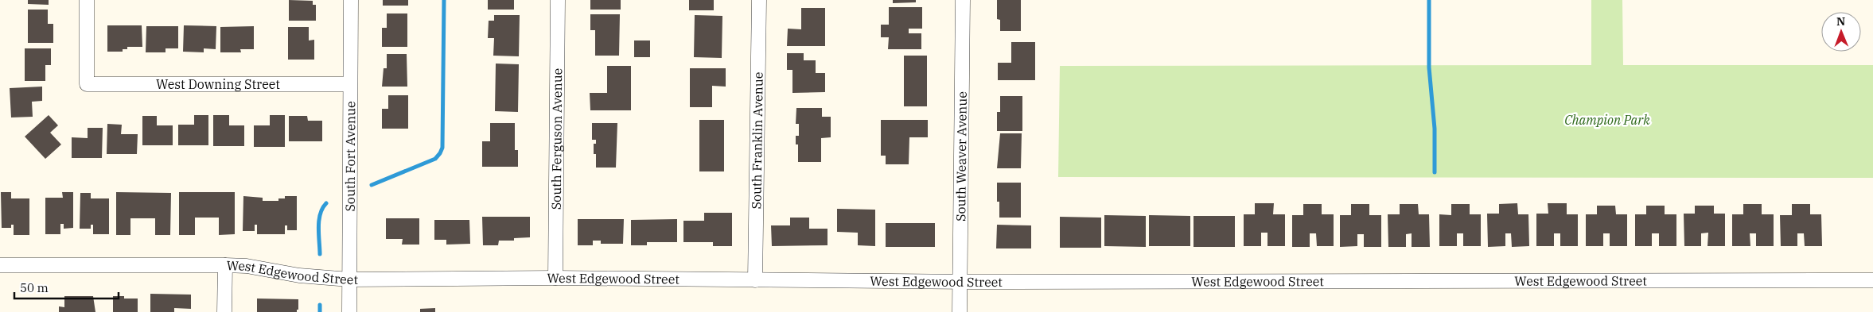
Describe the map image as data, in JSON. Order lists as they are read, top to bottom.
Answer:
{
  "streets": {
    "street": [
      "West Downing Street",
      "South Ferguson Avenue",
      "South Franklin Avenue",
      "South Fort Avenue",
      "South Weaver Avenue",
      "West Edgewood Street"
    ]
  },
  "crossings": [
    ["West Downing Street", "South Fort Avenue"],
    ["South Ferguson Avenue", "West Edgewood Street"],
    ["South Franklin Avenue", "West Edgewood Street"],
    ["South Fort Avenue", "West Edgewood Street"],
    ["South Weaver Avenue", "West Edgewood Street"]
  ],
  "parks": ["Champion Park"],
  "scale_bar": "50 m",
  "north": "top"
}
